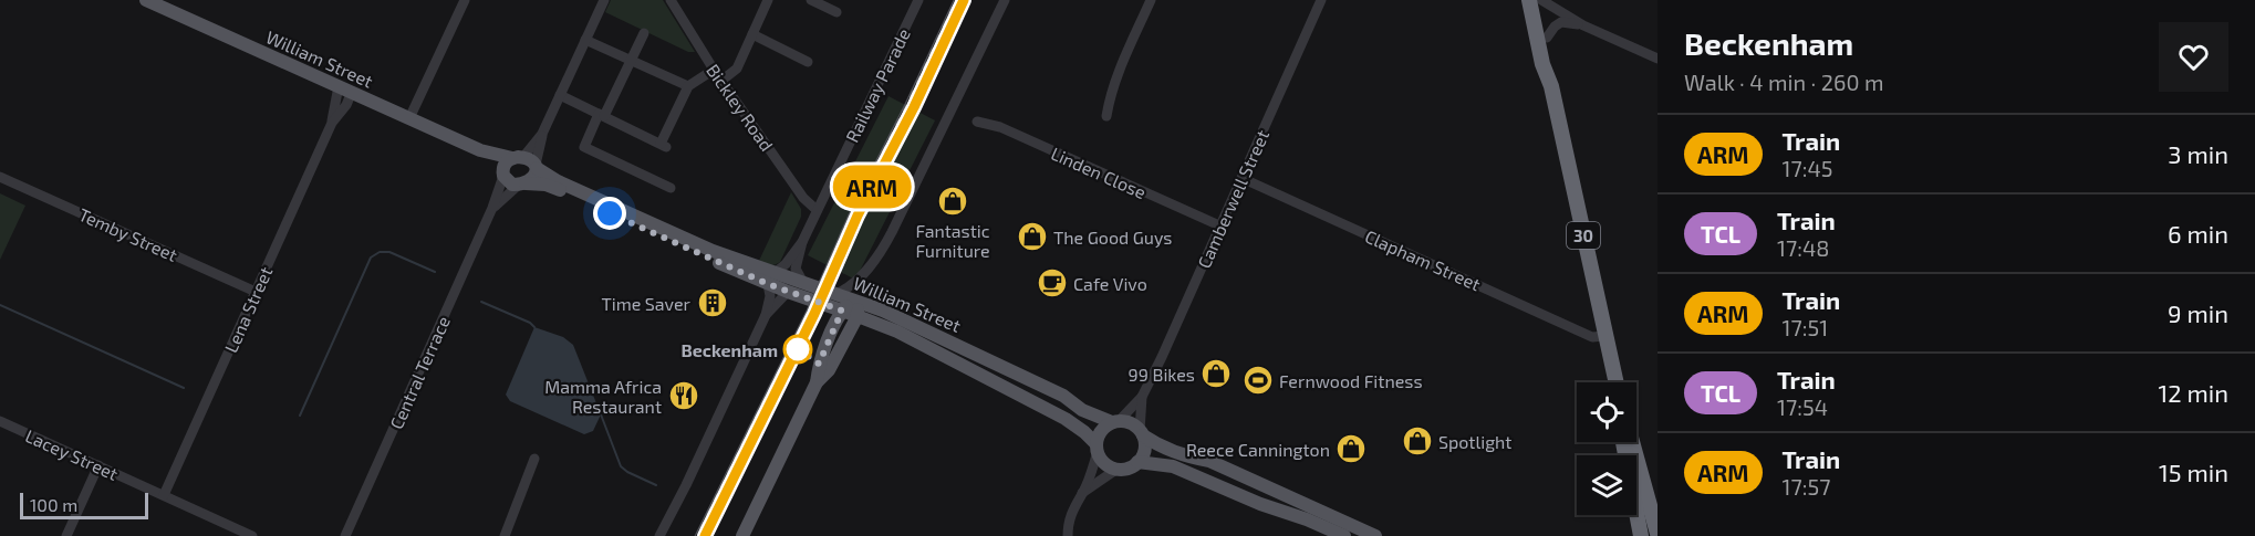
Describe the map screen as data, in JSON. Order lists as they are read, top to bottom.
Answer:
{
  "streets": {
    "highway": ["30"],
    "main road": ["William Street"],
    "street": [
      "Railway Parade",
      "Bickley Road",
      "Linden Close",
      "Camberwell Street",
      "Temby Street",
      "Clapham Street",
      "Lena Street",
      "Central Terrace",
      "Lacey Street"
    ]
  },
  "crossings": [
    ["William Street", "Railway Parade"],
    ["William Street", "Camberwell Street"],
    ["William Street", "Lena Street"],
    ["William Street", "Central Terrace"],
    ["Railway Parade", "Bickley Road"],
    ["Linden Close", "Camberwell Street"],
    ["Camberwell Street", "Clapham Street"],
    ["Temby Street", "Lena Street"],
    ["30", "Clapham Street"],
    ["Lena Street", "Lacey Street"]
  ],
  "places": {
    "shop": [
      "Fantastic Furniture",
      "The Good Guys",
      "99 Bikes",
      "Spotlight",
      "Reece Cannington"
    ],
    "cafe": ["Cafe Vivo"],
    "building": ["Time Saver"],
    "other": ["Beckenham"],
    "sports": ["Fernwood Fitness"],
    "restaurant": ["Mamma Africa Restaurant"]
  },
  "scale_bar": "100 m",
  "page": {
    "on_map": "ARM",
    "heading": ["Beckenham", "Walk · 4 min · 260 m"],
    "list": [
      {
        "mark": "ARM",
        "name": "Train",
        "note": "17:45",
        "value": "3 min"
      },
      {
        "mark": "TCL",
        "name": "Train",
        "note": "17:48",
        "value": "6 min"
      },
      {
        "mark": "ARM",
        "name": "Train",
        "note": "17:51",
        "value": "9 min"
      },
      {
        "mark": "TCL",
        "name": "Train",
        "note": "17:54",
        "value": "12 min"
      },
      {
        "mark": "ARM",
        "name": "Train",
        "note": "17:57",
        "value": "15 min"
      }
    ],
    "scale": "100 m"
  }
}
